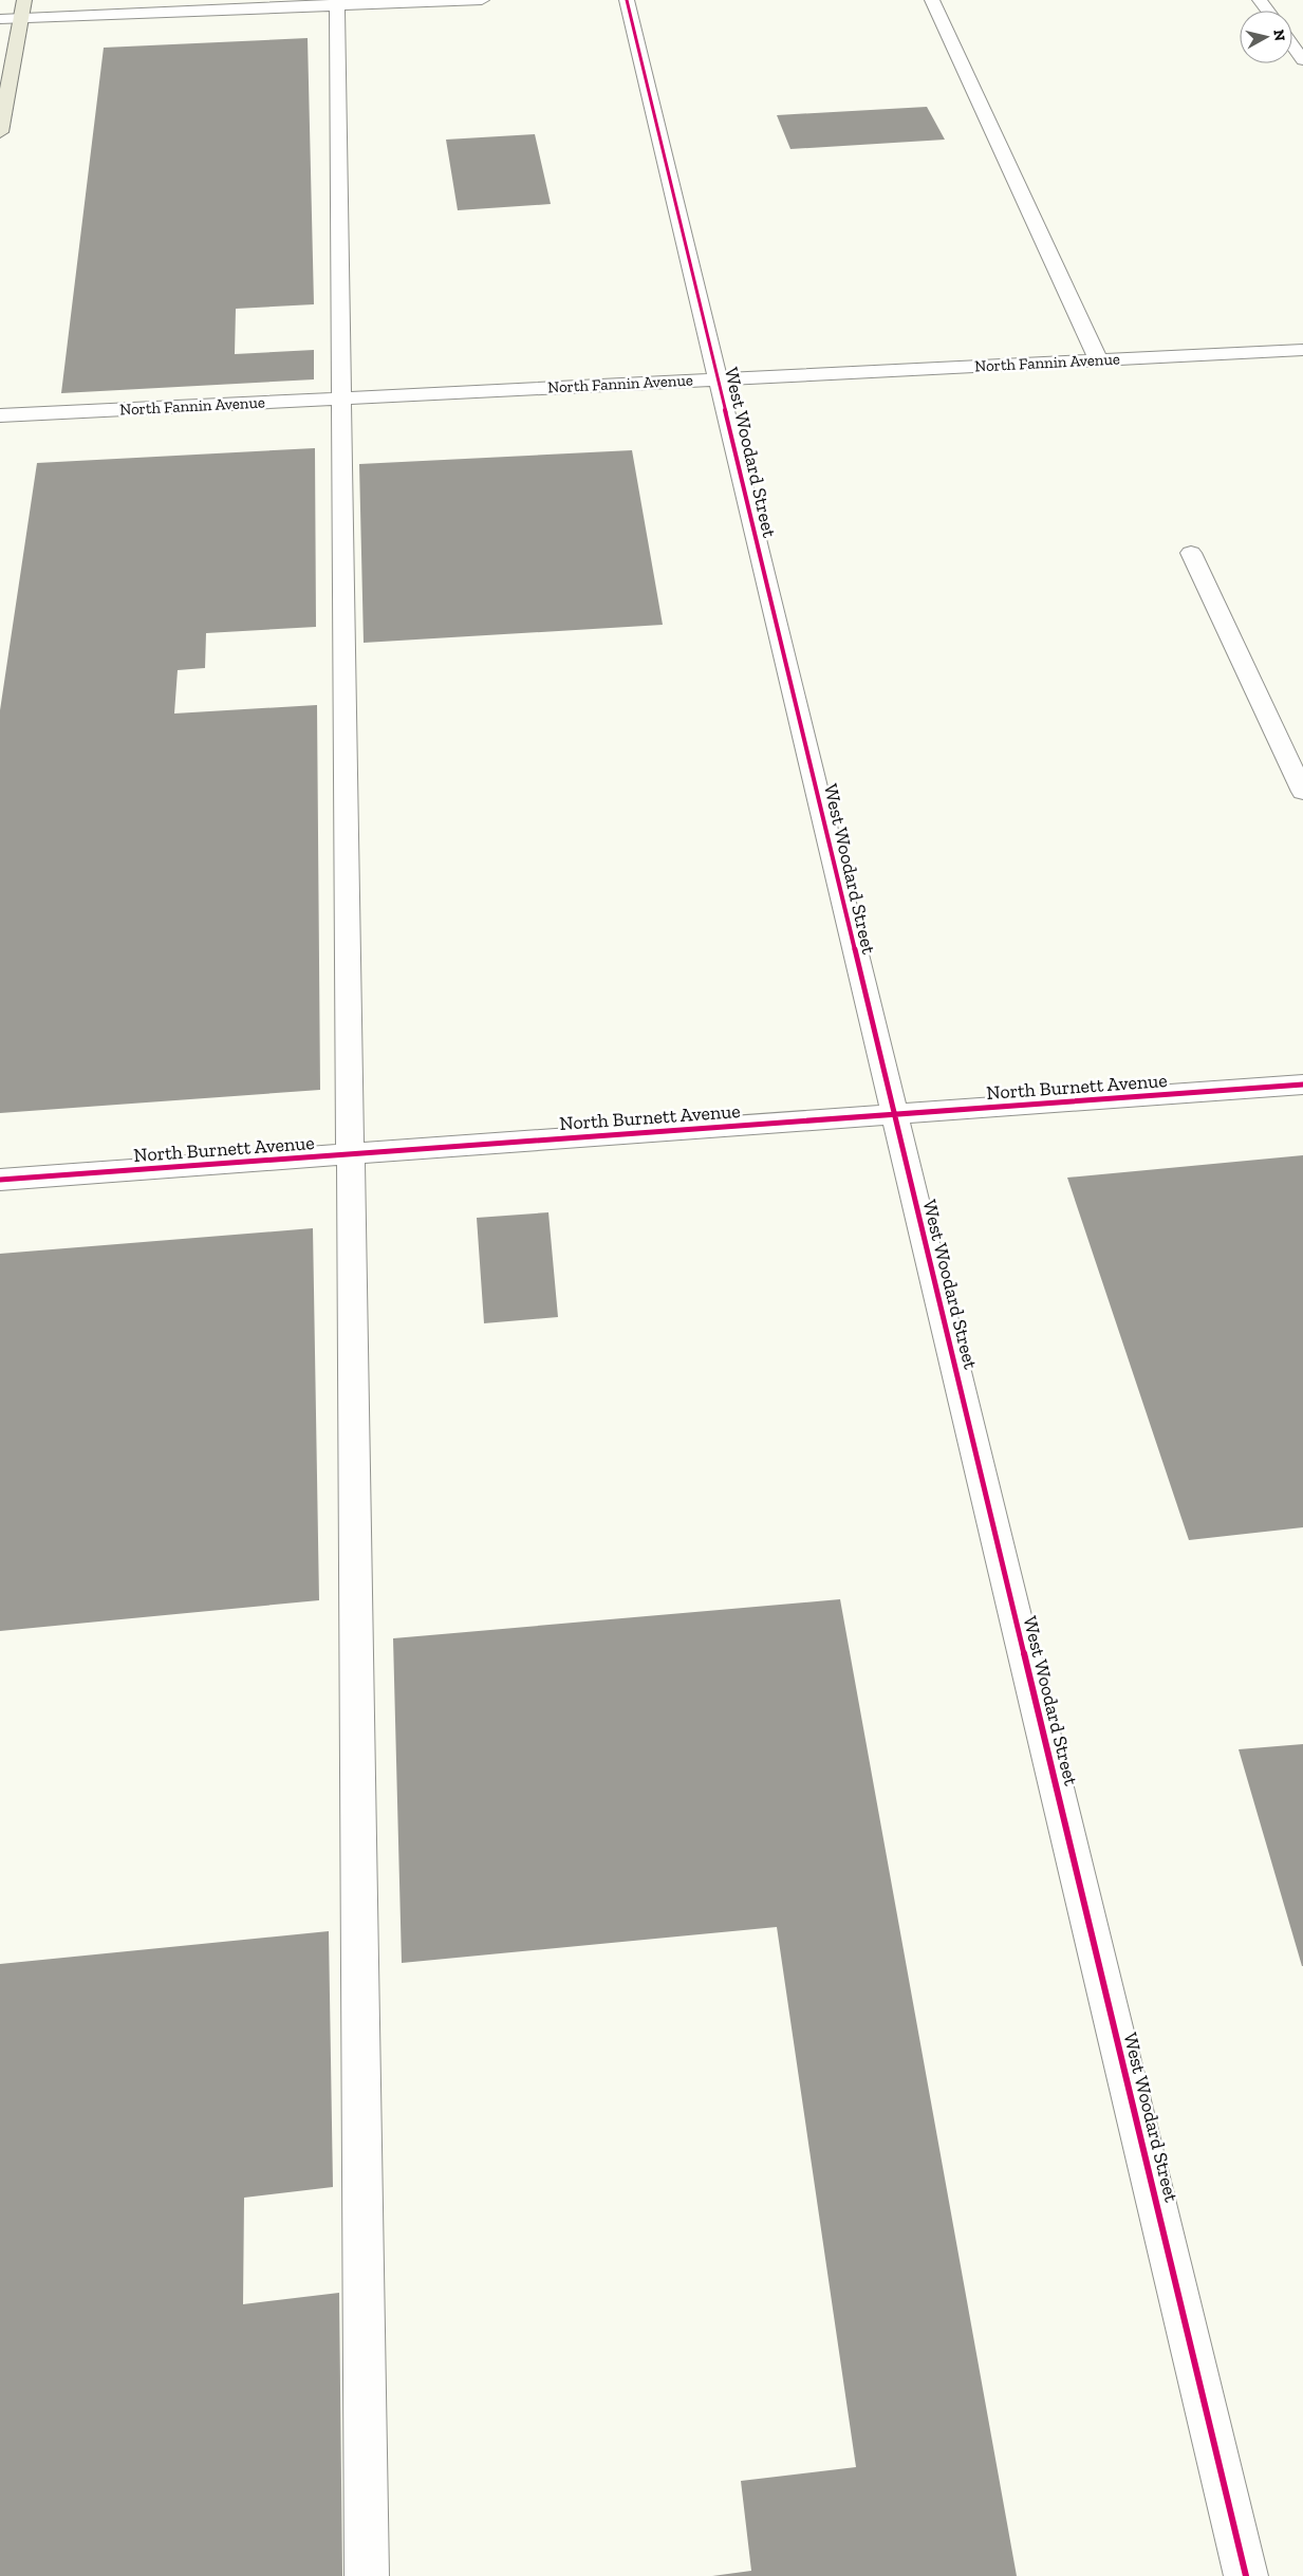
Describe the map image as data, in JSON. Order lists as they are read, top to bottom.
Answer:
{
  "streets": {
    "street": ["North Fannin Avenue", "West Woodard Street", "North Burnett Avenue"]
  },
  "crossings": [
    ["North Fannin Avenue", "West Woodard Street"],
    ["West Woodard Street", "North Burnett Avenue"]
  ],
  "north": "right"
}
